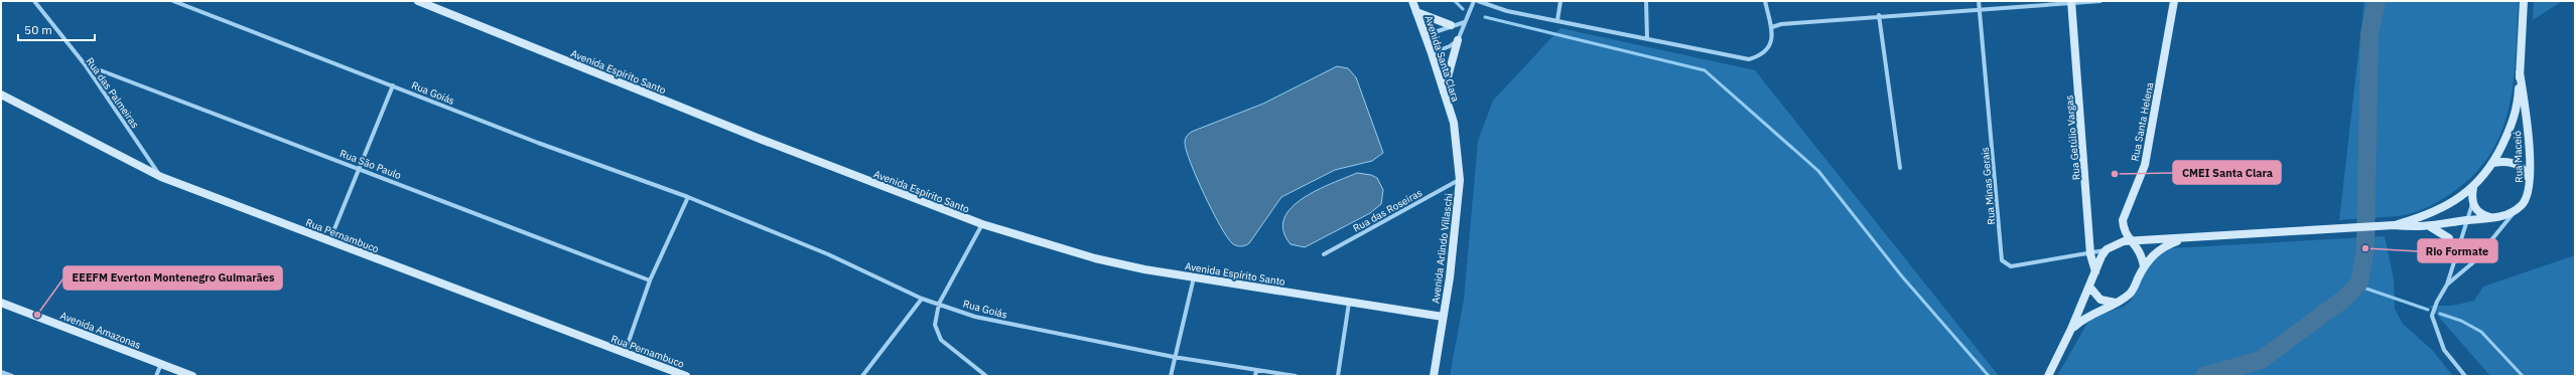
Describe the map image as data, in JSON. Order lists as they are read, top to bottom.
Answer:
{
  "streets": {
    "street": [
      "Avenida Santa Clara",
      "Avenida Espírito Santo",
      "Rua das Palmeiras",
      "Rua Goiás",
      "Rua Santa Helena",
      "Rua Getúlio Vargas",
      "Rua Maceió",
      "Rua São Paulo",
      "Rua Minas Gerais",
      "Rua das Roseiras",
      "Rua Pernambuco",
      "Avenida Arlindo Villaschi",
      "Avenida Amazonas"
    ]
  },
  "crossings": [
    ["Avenida Santa Clara", "Avenida Arlindo Villaschi"],
    ["Avenida Espírito Santo", "Avenida Arlindo Villaschi"],
    ["Rua das Palmeiras", "Rua São Paulo"],
    ["Rua das Palmeiras", "Rua Pernambuco"],
    ["Rua Santa Helena", "Rua Getúlio Vargas"],
    ["Rua Santa Helena", "Rua Maceió"],
    ["Rua Santa Helena", "Rua Minas Gerais"],
    ["Rua Getúlio Vargas", "Rua Maceió"],
    ["Rua Getúlio Vargas", "Rua Minas Gerais"],
    ["Rua Maceió", "Rua Minas Gerais"],
    ["Rua das Roseiras", "Avenida Arlindo Villaschi"]
  ],
  "places": ["CMEI Santa Clara", "Rio Formate", "EEEFM Everton Montenegro Guimarães"],
  "scale_bar": "50 m"
}
